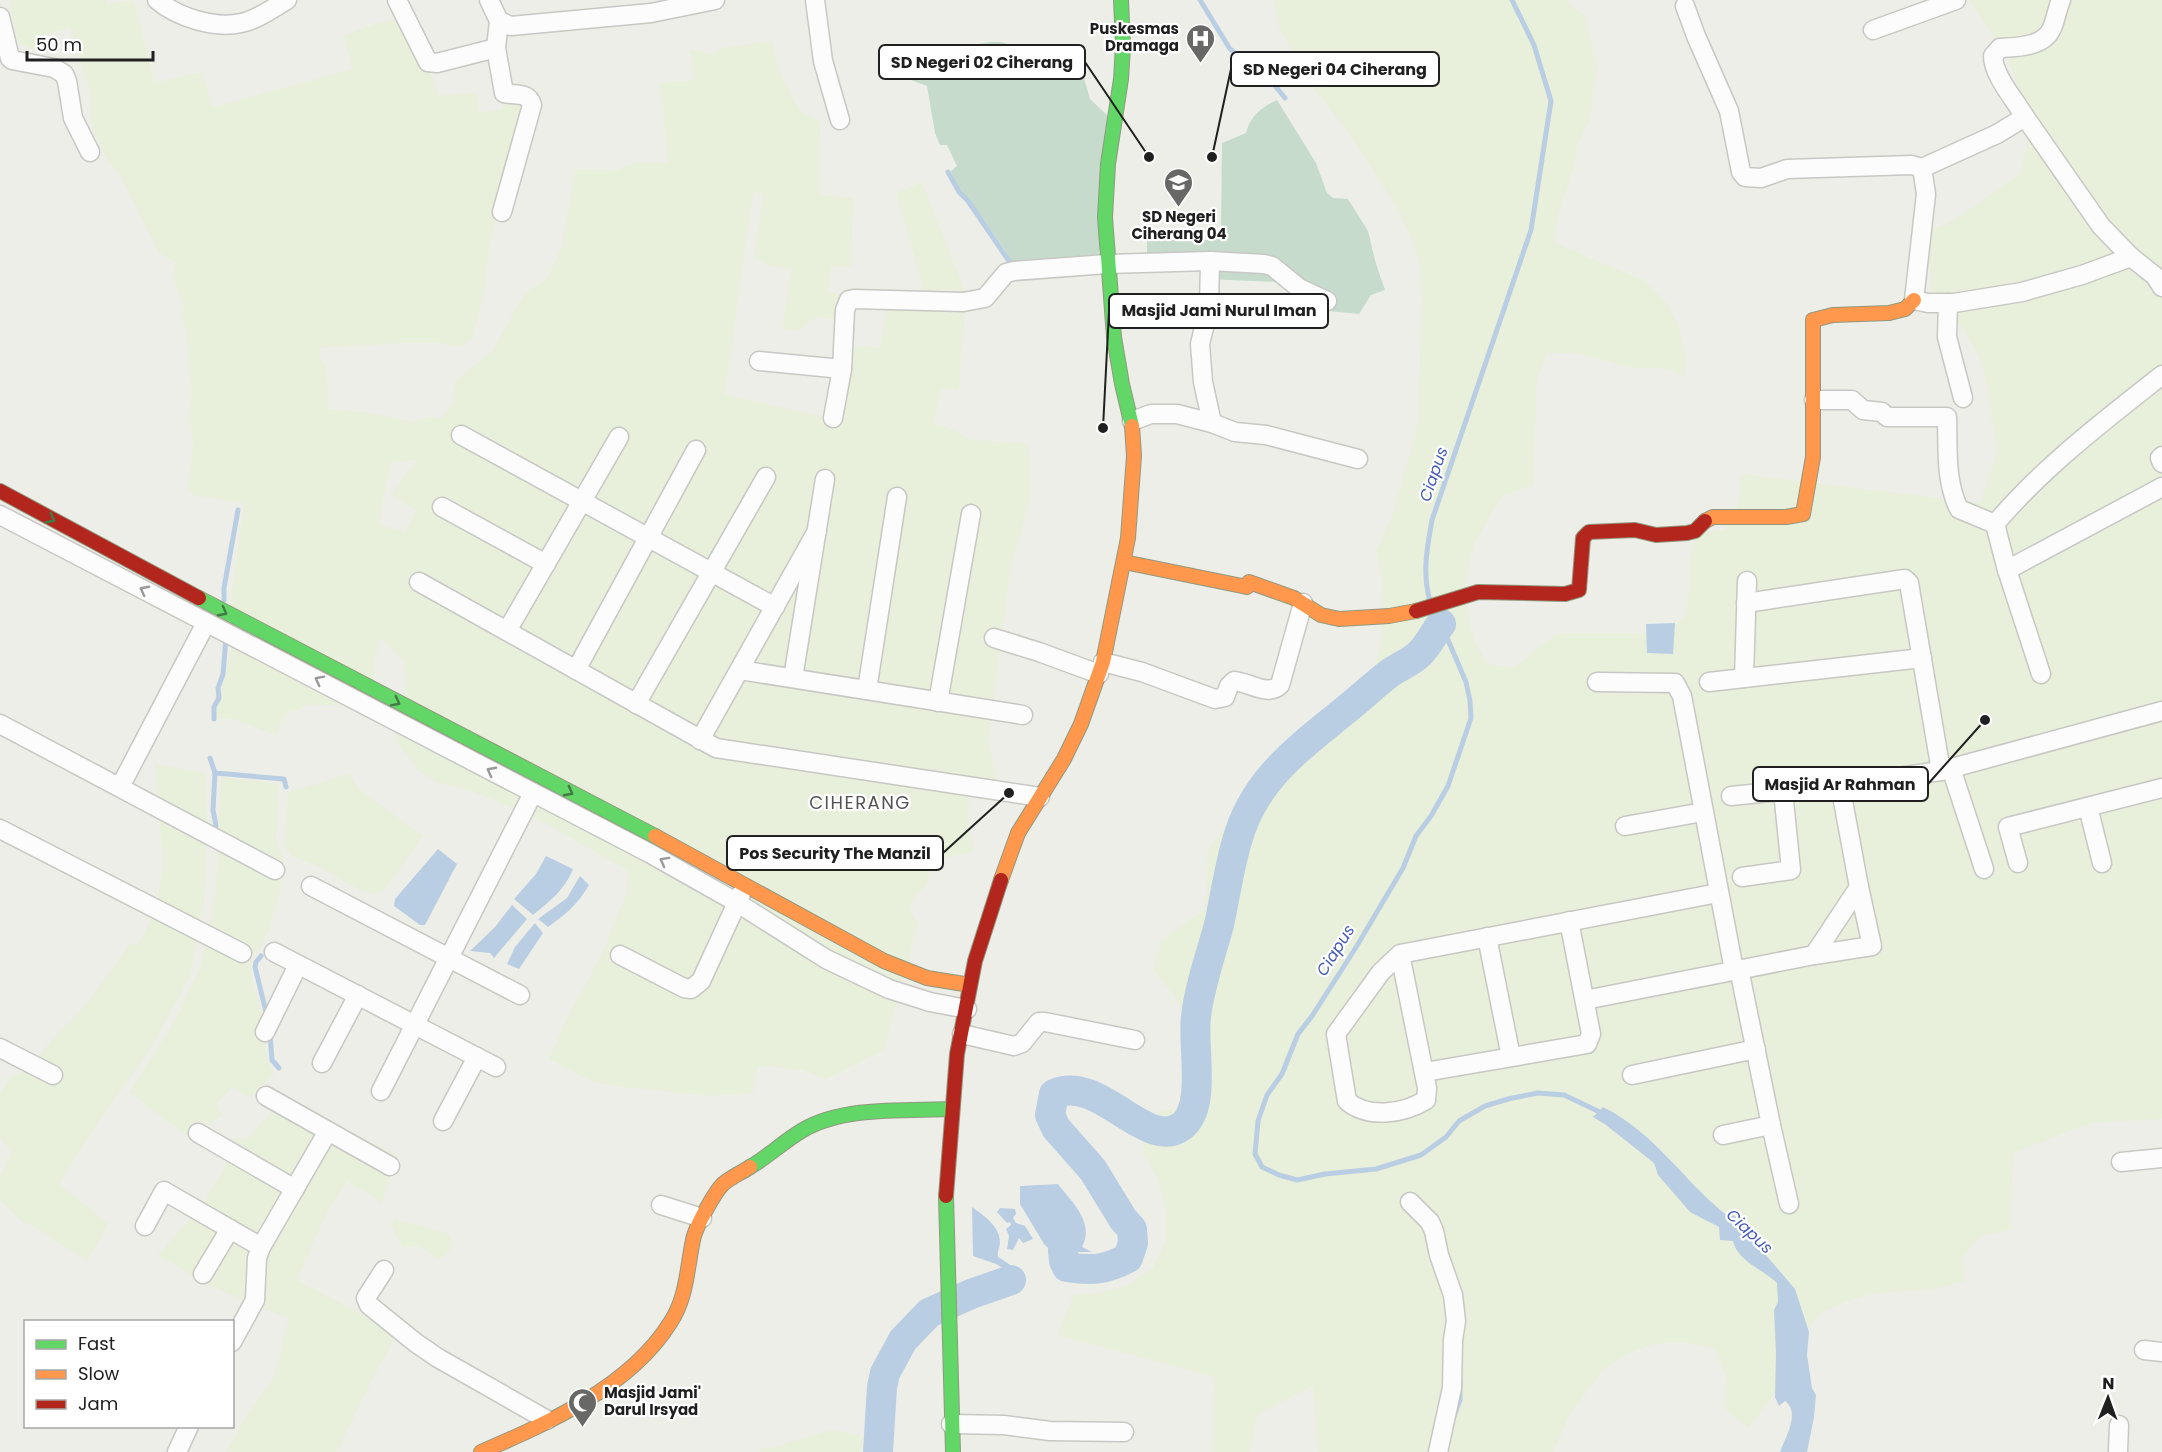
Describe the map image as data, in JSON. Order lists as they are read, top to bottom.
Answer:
{
  "districts": ["CIHERANG"],
  "water": ["Ciapus"],
  "places": {
    "hospital": ["Puskesmas Dramaga"],
    "other": [
      "SD Negeri 02 Ciherang",
      "SD Negeri 04 Ciherang",
      "Masjid Jami Nurul Iman",
      "Masjid Ar Rahman",
      "Pos Security The Manzil"
    ],
    "school or university": ["SD Negeri Ciherang 04"],
    "mosque": ["Masjid Jami' Darul Irsyad"]
  },
  "legend": ["Fast", "Slow", "Jam"],
  "scale_bar": "50 m",
  "north": "top"
}
